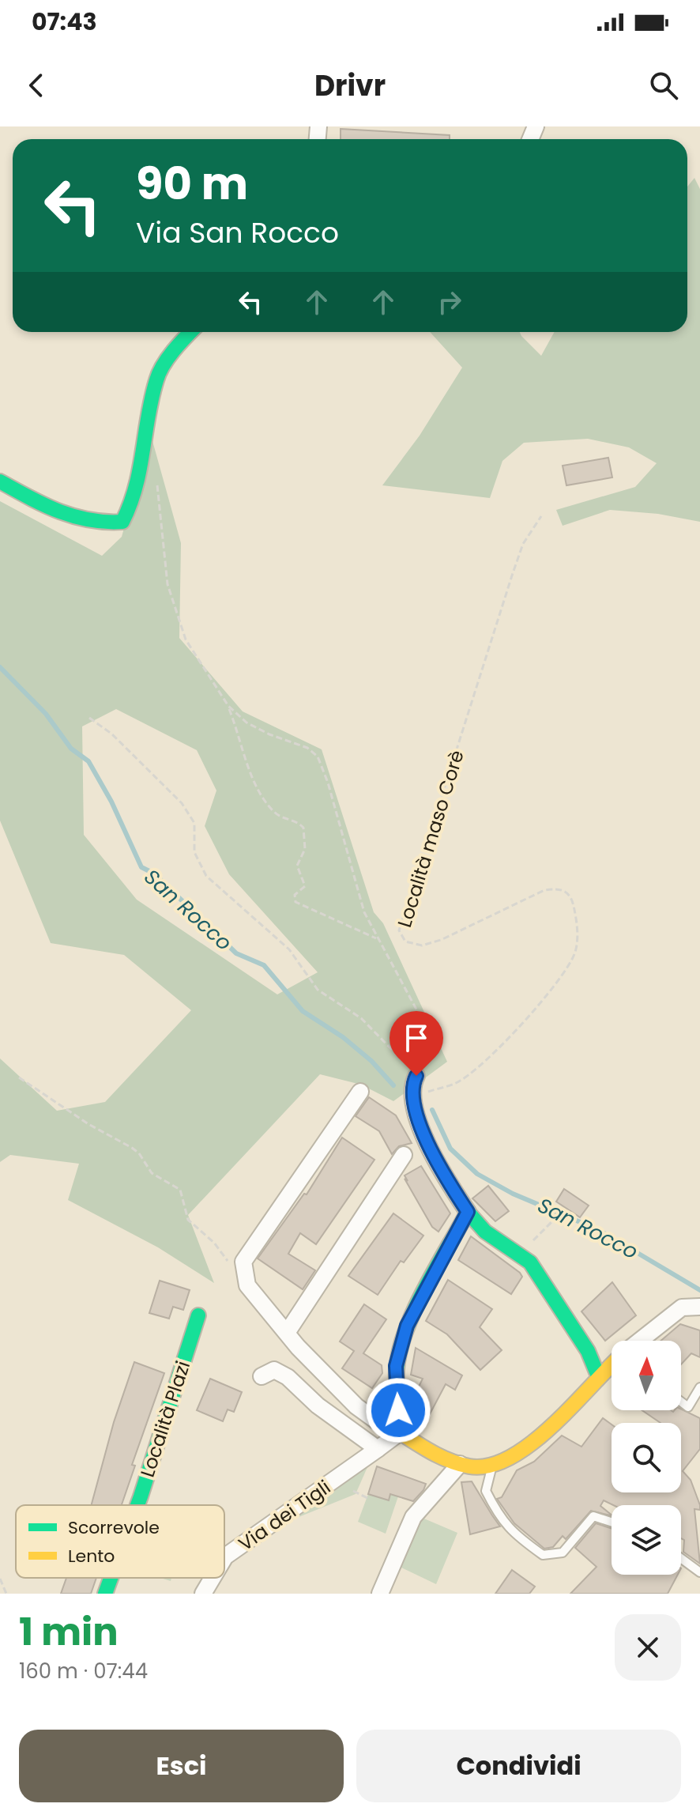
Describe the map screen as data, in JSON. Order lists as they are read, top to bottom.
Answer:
{
  "streets": {
    "street": ["Località Plazi", "Via dei Tigli"],
    "path": ["Località maso Corè"]
  },
  "water": ["San Rocco"],
  "legend": ["Scorrevole", "Lento"],
  "north": "top",
  "page": {
    "status": "07:43",
    "header": "Drivr",
    "turn": ["90 m", "Via San Rocco"],
    "heading": ["1 min", "160 m · 07:44"],
    "buttons": ["Esci", "Condividi"]
  }
}
